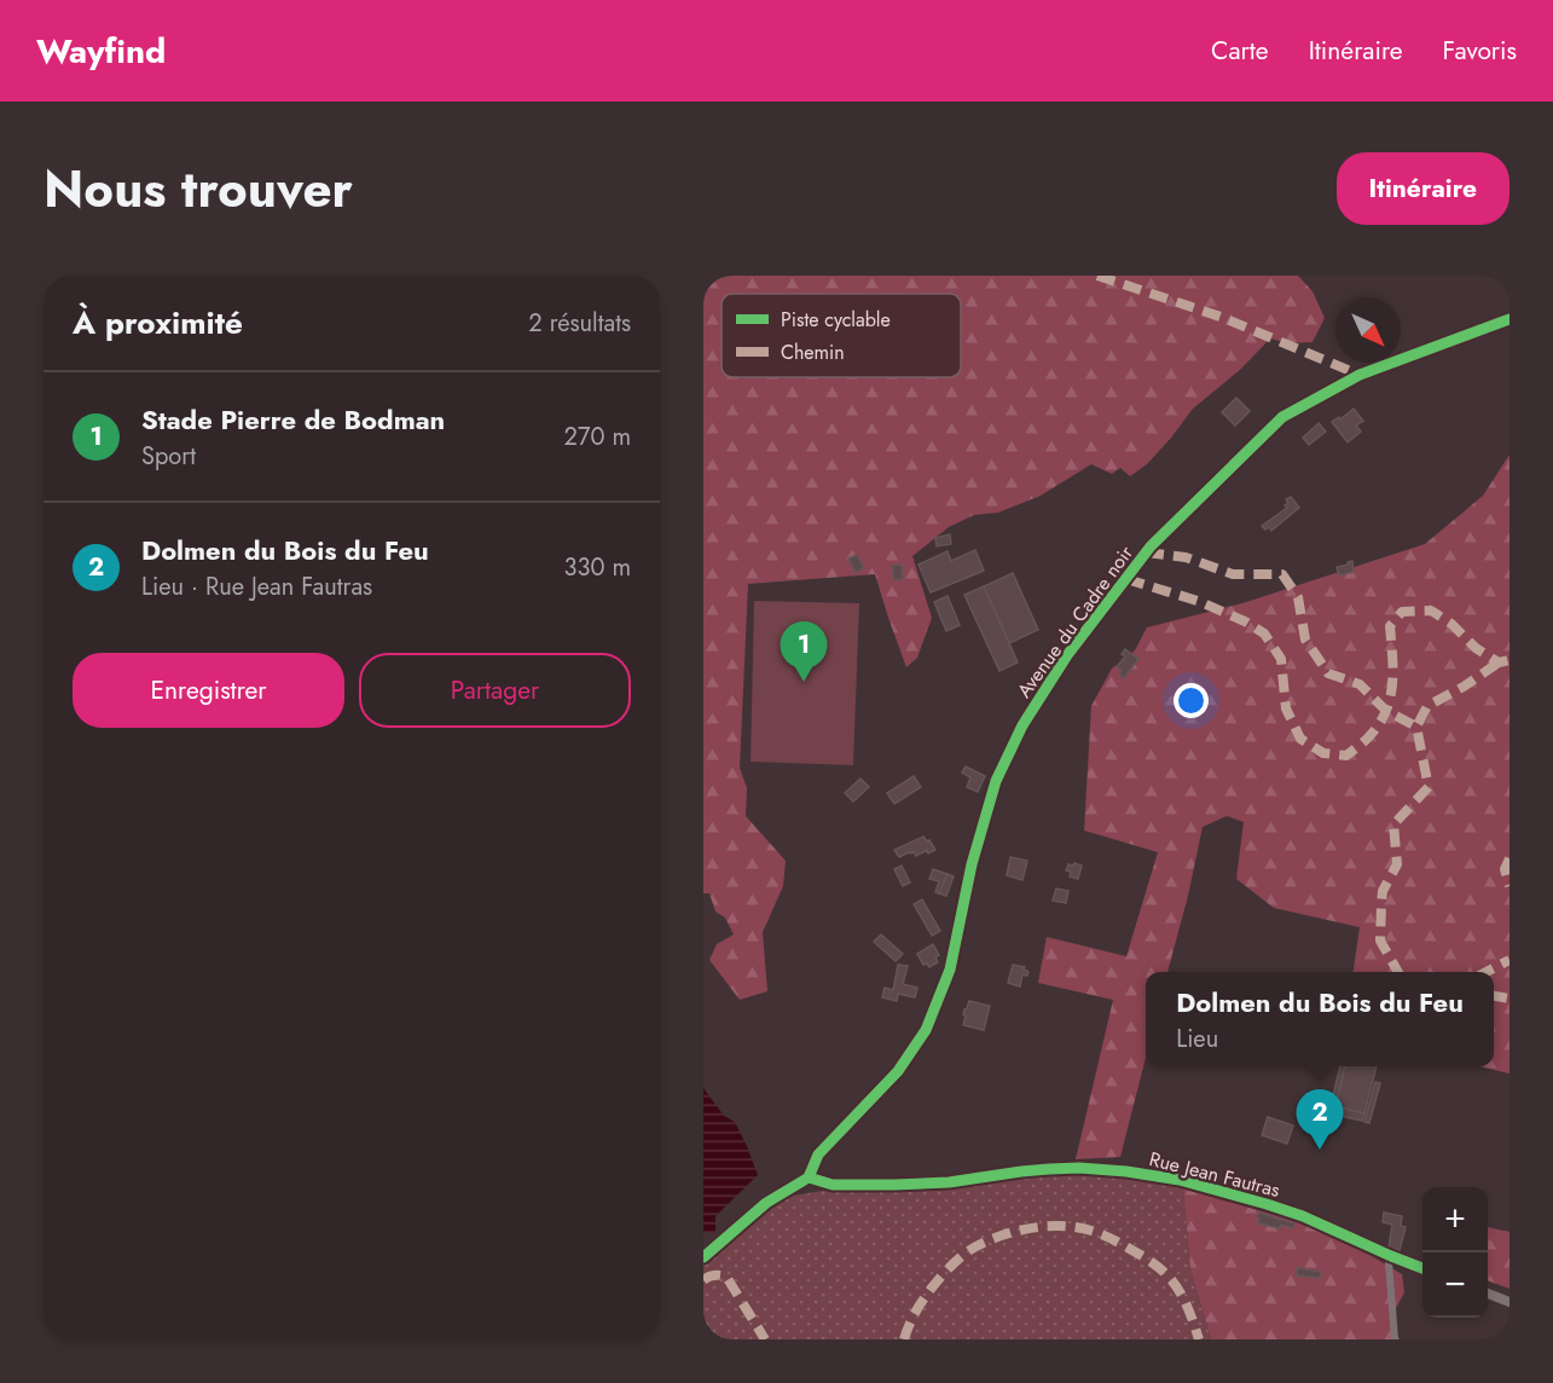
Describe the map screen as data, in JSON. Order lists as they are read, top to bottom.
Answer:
{
  "streets": {
    "street": ["Avenue du Cadre noir", "Rue Jean Fautras"]
  },
  "crossings": [
    ["Avenue du Cadre noir", "Rue Jean Fautras"]
  ],
  "legend": ["Piste cyclable", "Chemin"],
  "north": "bottom right",
  "page": {
    "header": "Wayfind",
    "nav": ["Carte", "Itinéraire", "Favoris"],
    "title": "Nous trouver",
    "buttons": [
      "Itinéraire",
      ["Enregistrer", "Partager"]
    ],
    "heading": ["À proximité", "2 résultats"],
    "list": [
      {
        "mark": "1",
        "name": "Stade Pierre de Bodman",
        "note": "Sport",
        "value": "270 m"
      },
      {
        "mark": "2",
        "name": "Dolmen du Bois du Feu",
        "note": "Lieu · Rue Jean Fautras",
        "value": "330 m"
      }
    ],
    "pins": ["1", "2"],
    "popup": ["Dolmen du Bois du Feu", "Lieu"],
    "map_buttons": ["+", "−"]
  }
}
